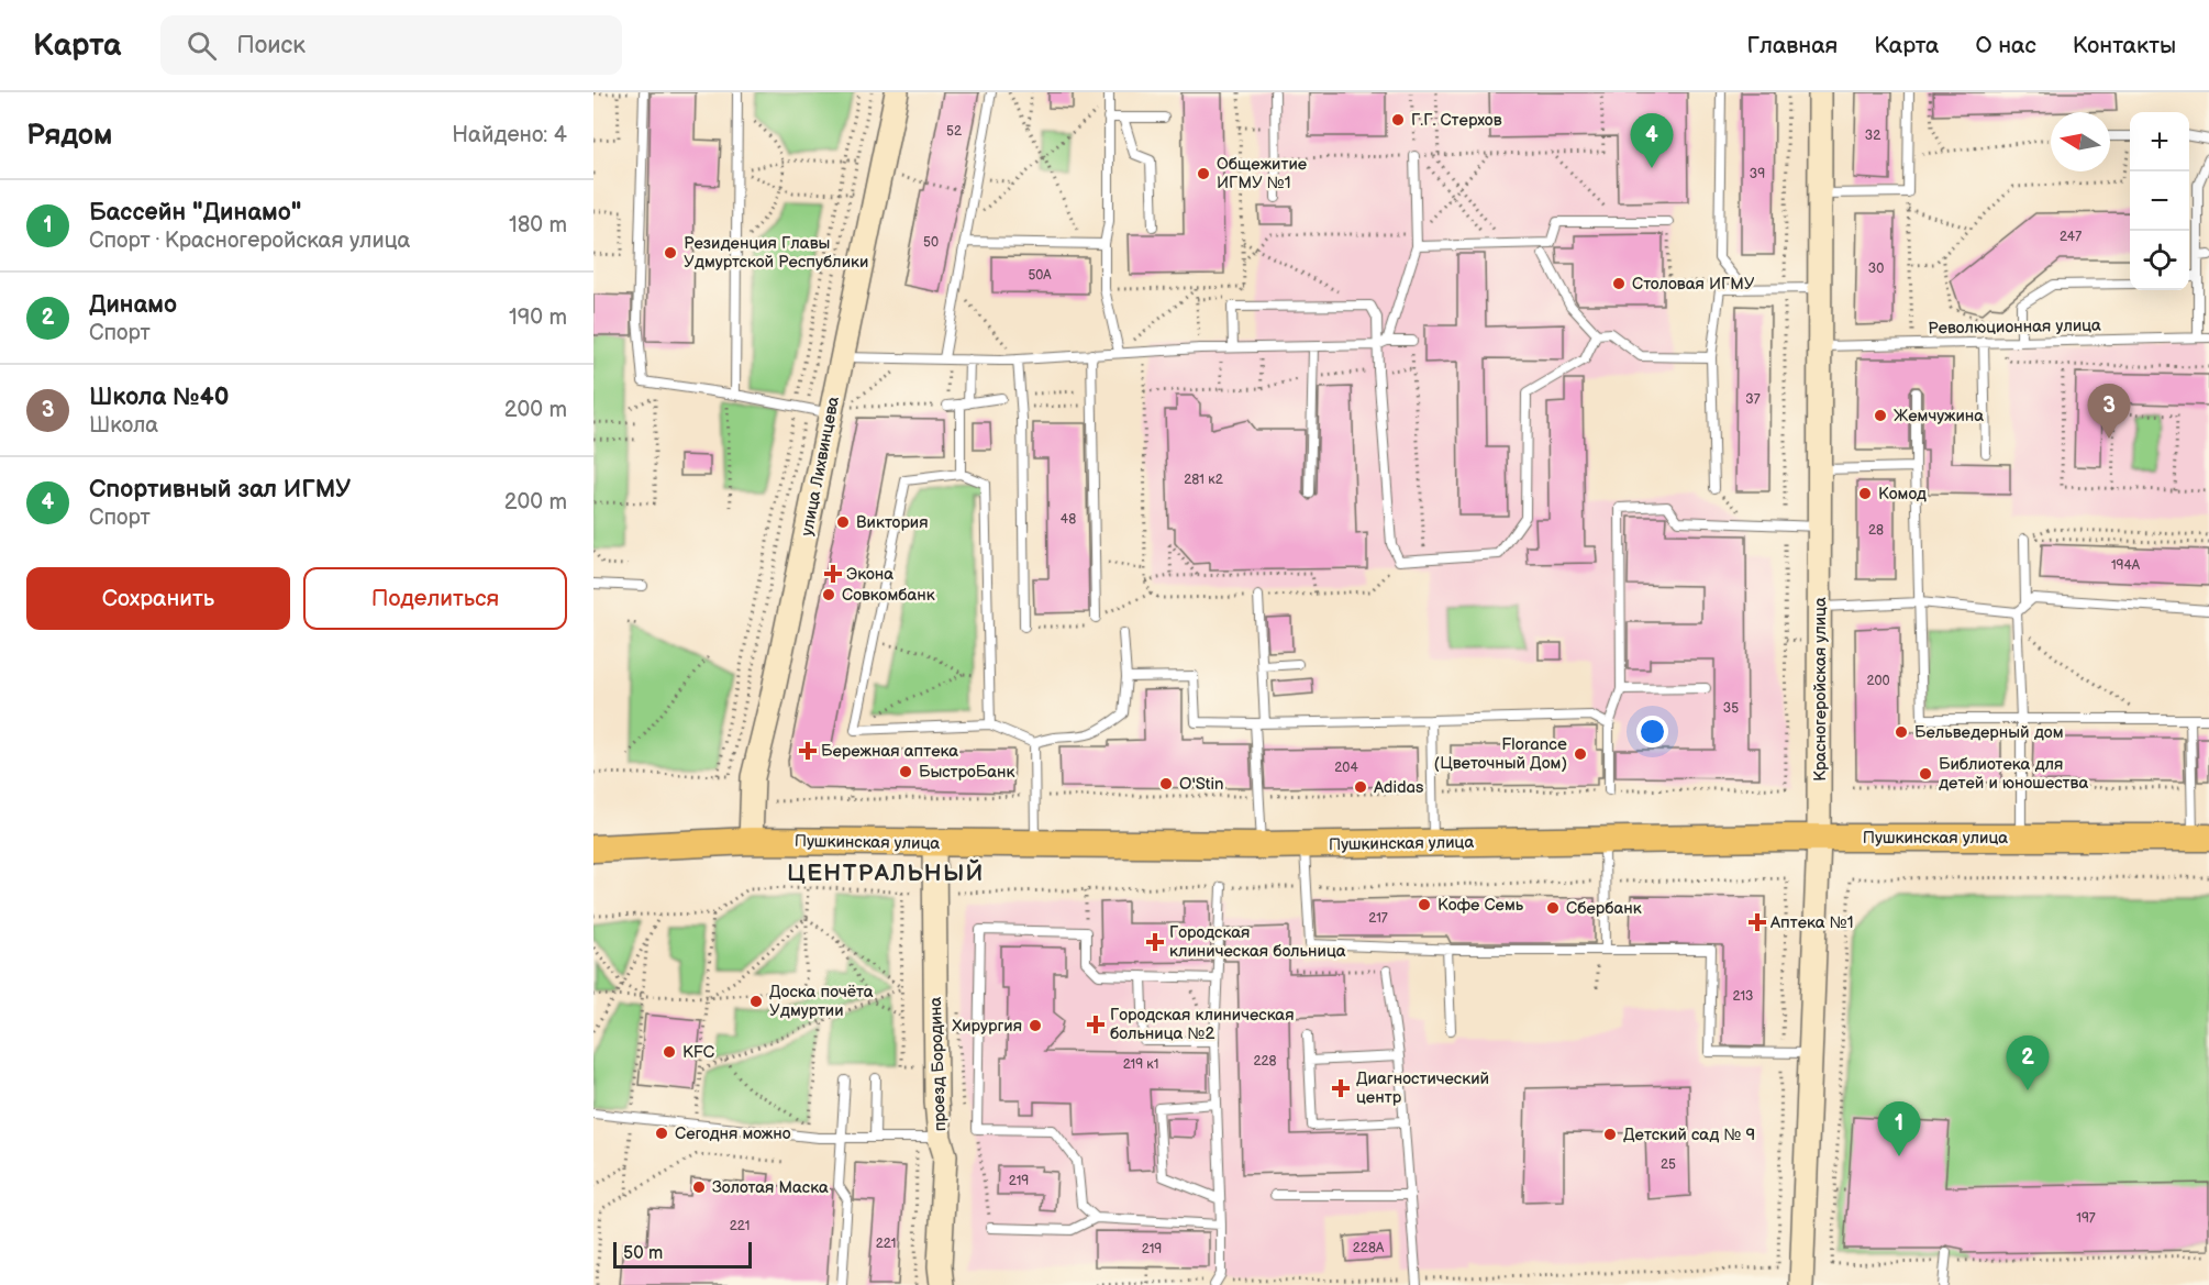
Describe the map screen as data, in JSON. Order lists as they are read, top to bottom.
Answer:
{
  "streets": {
    "main road": ["Пушкинская улица"],
    "street": ["улица Лихвинцева", "Красногеройская улица", "проезд Бородина"],
    "lane": ["Революционная улица"]
  },
  "crossings": [
    ["Революционная улица", "Красногеройская улица"],
    ["улица Лихвинцева", "Пушкинская улица"],
    ["Красногеройская улица", "Пушкинская улица"],
    ["Пушкинская улица", "проезд Бородина"]
  ],
  "districts": ["ЦЕНТРАЛЬНЫЙ"],
  "places": {
    "other": [
      "Г.Г. Стерхов",
      "Общежитие ИГМУ №1",
      "Резиденция Главы Удмуртской Республики",
      "Столовая ИГМУ",
      "Жемчужина",
      "Комод",
      "Виктория",
      "Совкомбанк",
      "Бельведерный дом",
      "Florance (Цветочный Дом)",
      "БыстроБанк",
      "Библиотека для детей и юношества",
      "O'Stin",
      "Adidas",
      "Кофе Семь",
      "Сбербанк",
      "Доска почёта Удмуртии",
      "Хирургия",
      "KFC",
      "Сегодня можно",
      "Детский сад № 9",
      "Золотая Маска"
    ],
    "health": [
      "Экона",
      "Бережная аптека",
      "Аптека №1",
      "Городская клиническая больница",
      "Городская клиническая больница №2",
      "Диагностический центр"
    ]
  },
  "house_numbers": [
    "52",
    "32",
    "39",
    "247",
    "50",
    "30",
    "50А",
    "37",
    "281 к2",
    "48",
    "28",
    "194А",
    "200",
    "35",
    "204",
    "217",
    "213",
    "228",
    "219 к1",
    "25",
    "219",
    "197",
    "221",
    "221",
    "228А",
    "219"
  ],
  "scale_bar": "50 m",
  "north": "left",
  "page": {
    "header": "Карта",
    "search": "Поиск",
    "nav": [
      "Главная",
      "Карта",
      "О нас",
      "Контакты"
    ],
    "heading": ["Рядом", "Найдено: 4"],
    "map_buttons": ["+", "−"],
    "pins": [
      "4",
      "3",
      "2",
      "1"
    ],
    "list": [
      {
        "mark": "1",
        "name": "Бассейн \"Динамо\"",
        "note": "Спорт · Красногеройская улица",
        "value": "180 m"
      },
      {
        "mark": "2",
        "name": "Динамо",
        "note": "Спорт",
        "value": "190 m"
      },
      {
        "mark": "3",
        "name": "Школа №40",
        "note": "Школа",
        "value": "200 m"
      },
      {
        "mark": "4",
        "name": "Спортивный зал ИГМУ",
        "note": "Спорт",
        "value": "200 m"
      }
    ],
    "buttons": ["Сохранить", "Поделиться"],
    "scale": "50 m"
  }
}
